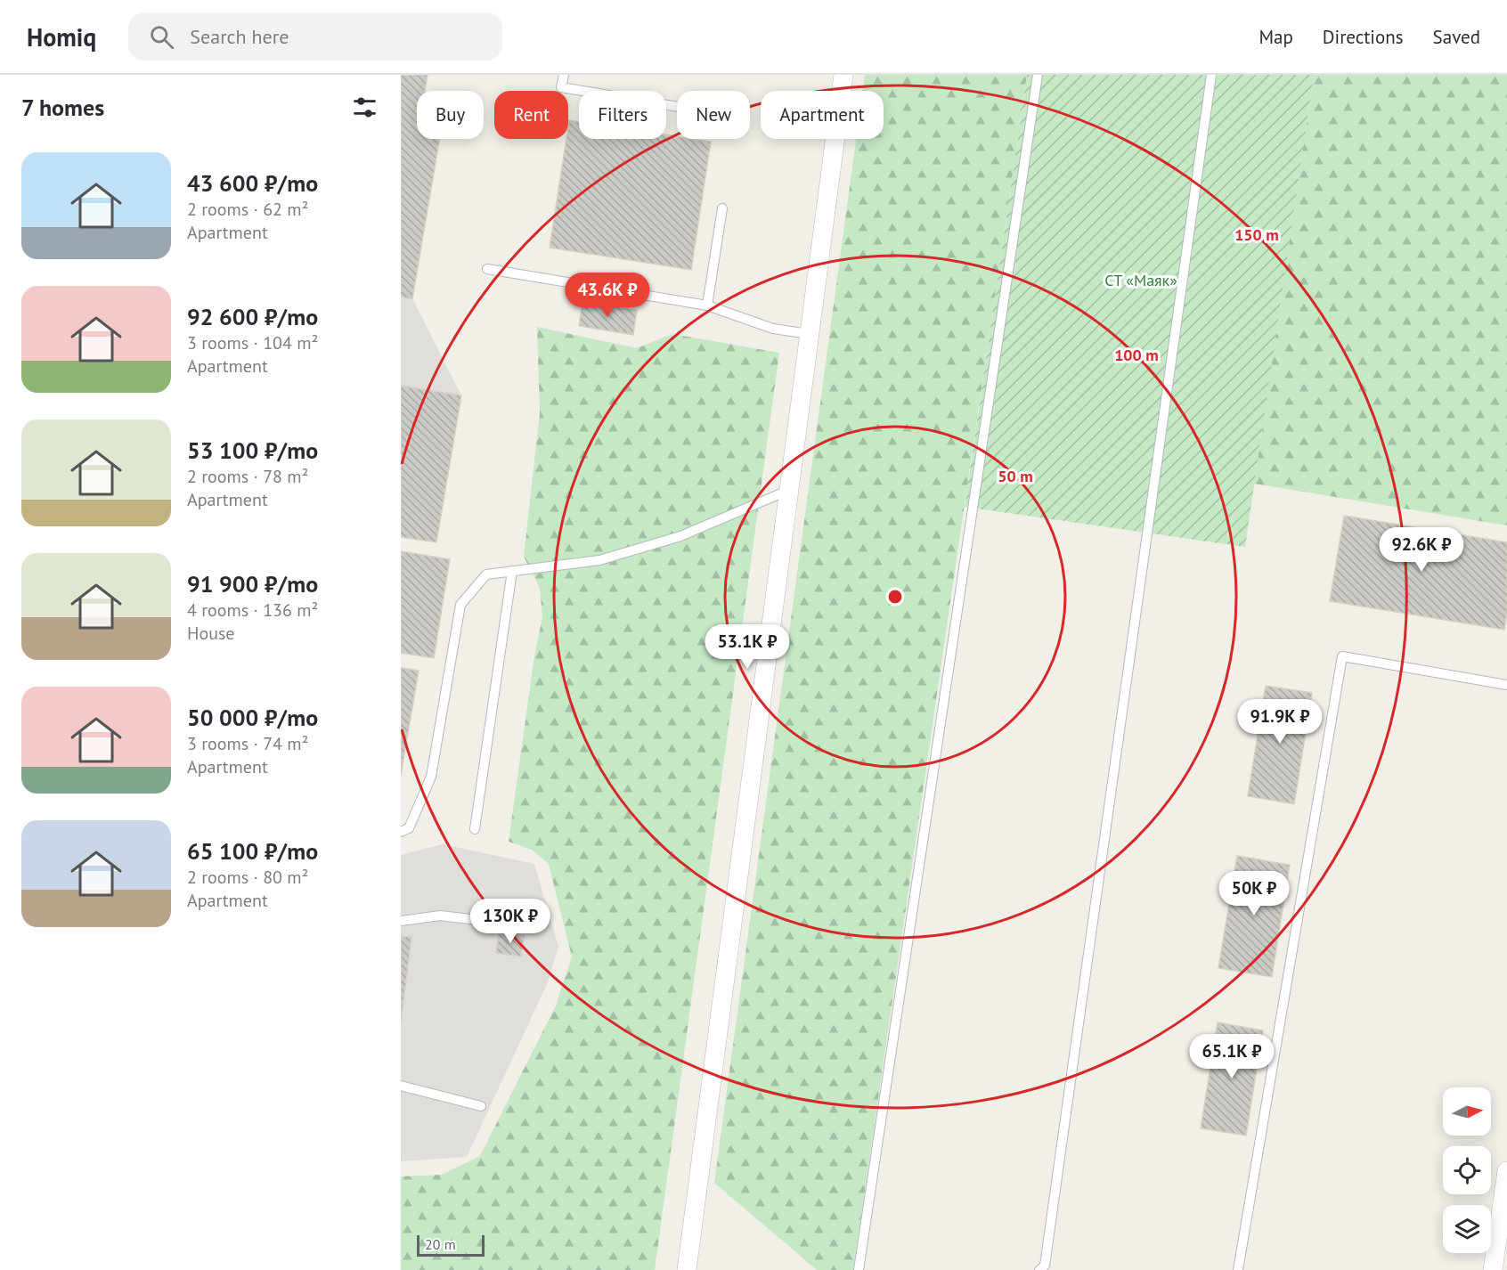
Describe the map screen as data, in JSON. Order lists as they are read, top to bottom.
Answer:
{
  "parks": ["СТ «Маяк»"],
  "scale_bar": "20 m",
  "north": "right",
  "page": {
    "header": "Homiq",
    "search": "Search here",
    "nav": ["Map", "Directions", "Saved"],
    "heading": "7 homes",
    "chip": [
      "Buy",
      "Rent",
      "Filters",
      "New",
      "Apartment"
    ],
    "list": [
      {
        "name": "43 600 ₽/mo",
        "note": "2 rooms · 62 m² · Apartment"
      },
      {
        "name": "92 600 ₽/mo",
        "note": "3 rooms · 104 m² · Apartment"
      },
      {
        "name": "53 100 ₽/mo",
        "note": "2 rooms · 78 m² · Apartment"
      },
      {
        "name": "91 900 ₽/mo",
        "note": "4 rooms · 136 m² · House"
      },
      {
        "name": "50 000 ₽/mo",
        "note": "3 rooms · 74 m² · Apartment"
      },
      {
        "name": "65 100 ₽/mo",
        "note": "2 rooms · 80 m² · Apartment"
      }
    ],
    "price": [
      "43.6K ₽",
      "92.6K ₽",
      "53.1K ₽",
      "91.9K ₽",
      "50K ₽",
      "130K ₽",
      "65.1K ₽"
    ],
    "scale": "20 m"
  },
  "rings": ["150 m", "100 m", "50 m"]
}
